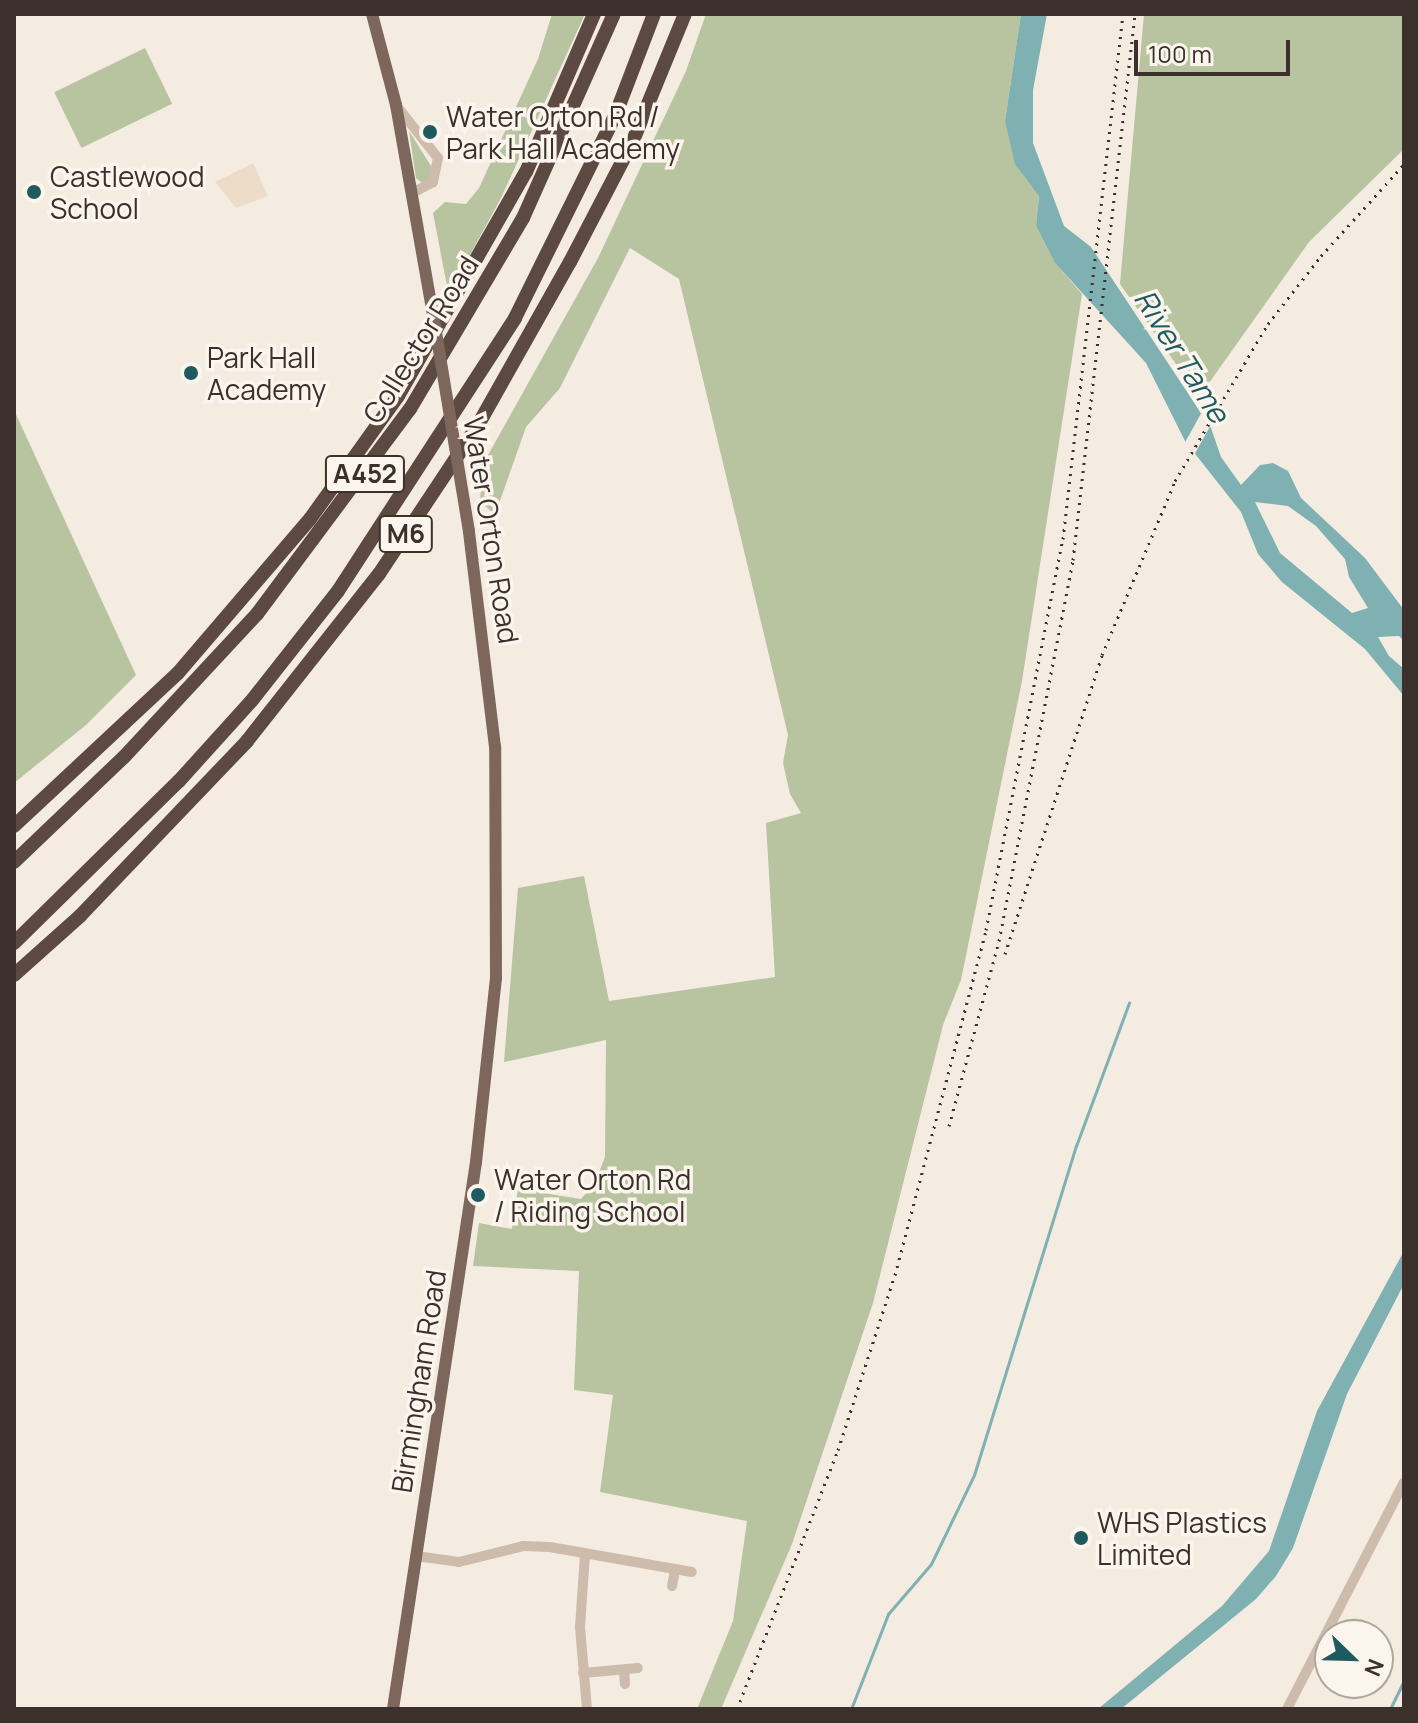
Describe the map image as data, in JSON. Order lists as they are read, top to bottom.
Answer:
{
  "streets": {
    "highway": ["Collector Road", "A452", "M6"],
    "main road": ["Water Orton Road", "Birmingham Road"]
  },
  "crossings": [
    ["Water Orton Road", "Birmingham Road"]
  ],
  "water": ["River Tame"],
  "places": [
    "Water Orton Rd / Park Hall Academy",
    "Castlewood School",
    "Park Hall Academy",
    "Water Orton Rd / Riding School",
    "WHS Plastics Limited"
  ],
  "scale_bar": "100 m",
  "north": "bottom right"
}
